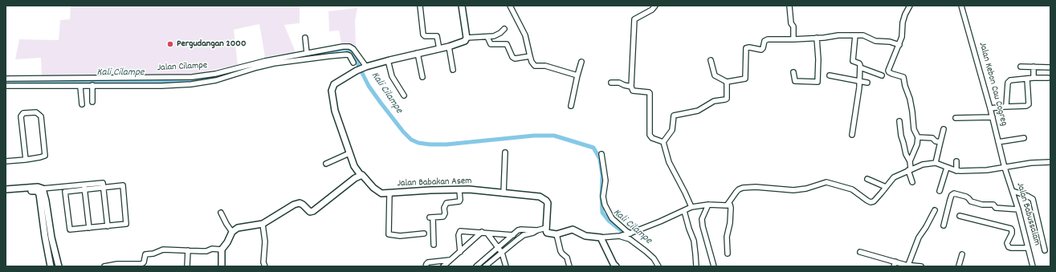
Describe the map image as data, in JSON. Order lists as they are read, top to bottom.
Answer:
{
  "streets": {
    "street": [
      "Jalan Cilampe",
      "Jalan Kebon Cau Cogreg",
      "Jalan Babakan Asem",
      "Jalan Babussalam"
    ]
  },
  "crossings": [
    ["Jalan Cilampe", "Jalan Babakan Asem"],
    ["Jalan Kebon Cau Cogreg", "Jalan Babussalam"]
  ],
  "water": ["Kali Cilampe"],
  "places": ["Pergudangan 2000"]
}
